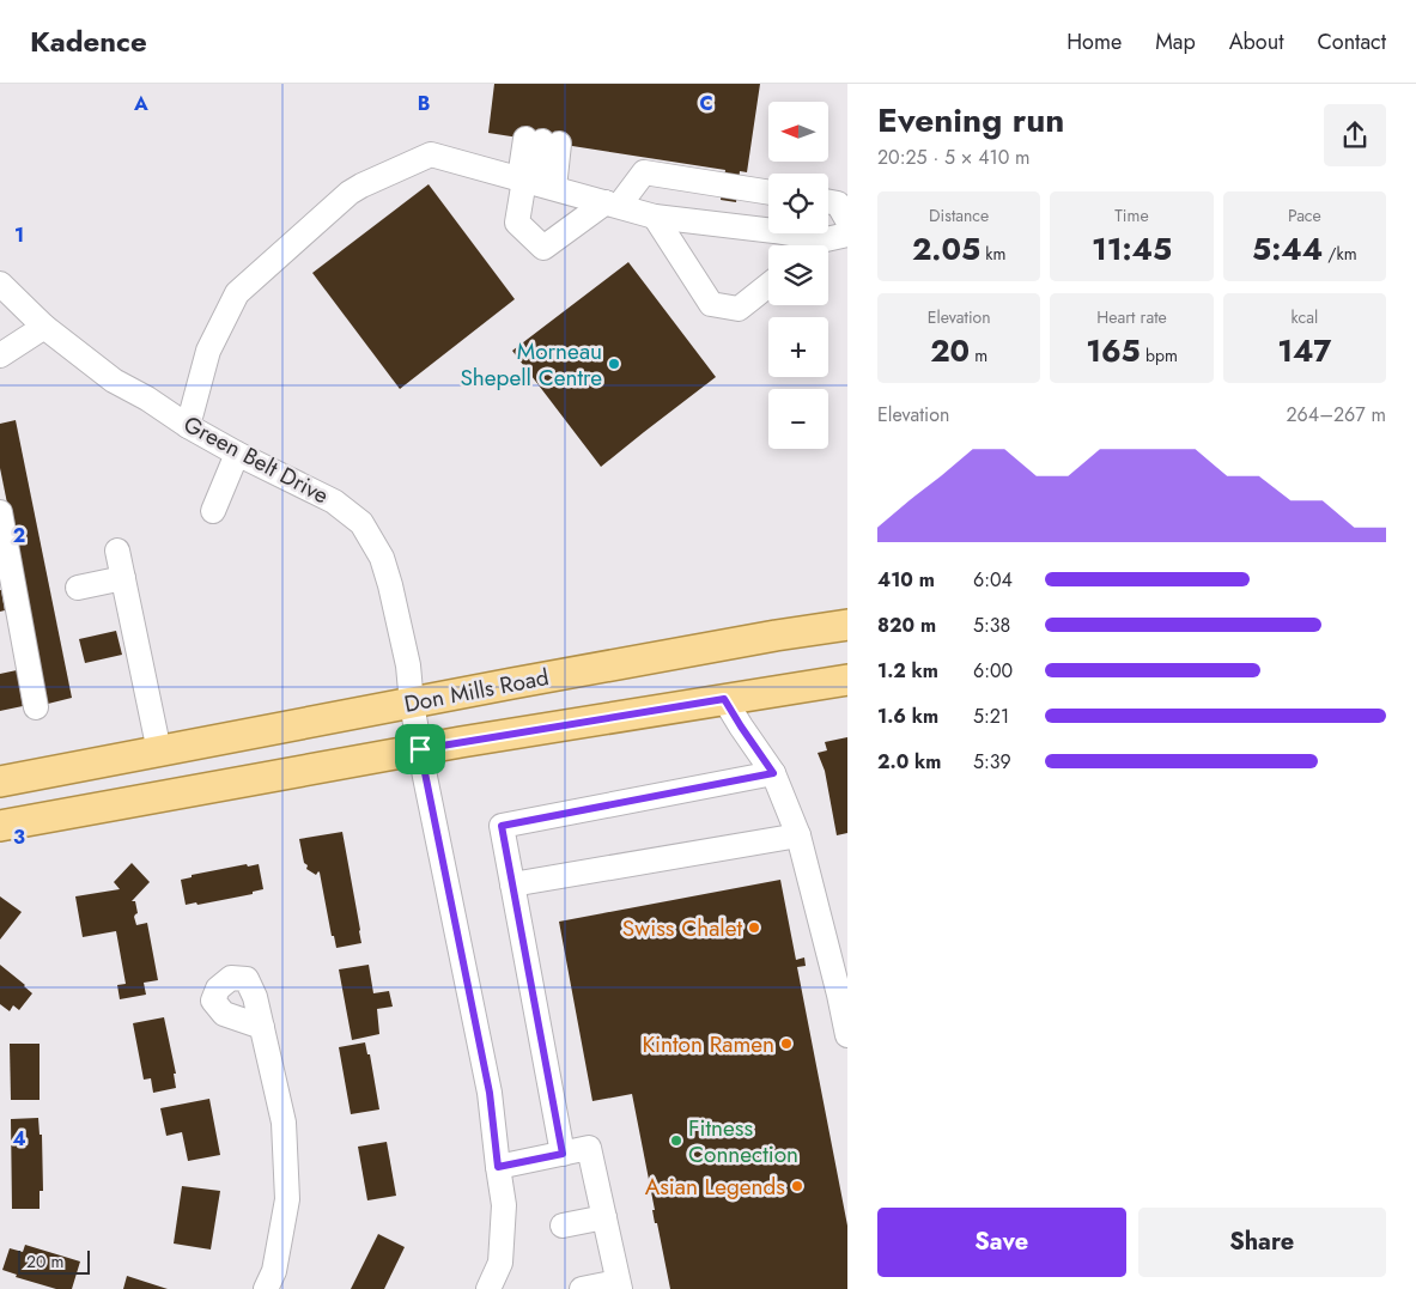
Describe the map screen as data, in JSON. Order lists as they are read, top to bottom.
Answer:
{
  "streets": {
    "main road": ["Don Mills Road"],
    "street": ["Green Belt Drive"]
  },
  "crossings": [
    ["Green Belt Drive", "Don Mills Road"]
  ],
  "places": [
    "Morneau Shepell Centre",
    "Swiss Chalet",
    "Kinton Ramen",
    "Fitness Connection",
    "Asian Legends"
  ],
  "scale_bar": "20 m",
  "north": "left",
  "page": {
    "header": "Kadence",
    "nav": [
      "Home",
      "Map",
      "About",
      "Contact"
    ],
    "heading": ["Evening run", "20:25 · 5 × 410 m"],
    "map_buttons": ["+", "−"],
    "stats": [
      ["Distance", "2.05 km"],
      ["Time", "11:45"],
      ["Pace", "5:44 /km"],
      ["Elevation", "20 m"],
      ["Heart rate", "165 bpm"],
      ["kcal", "147"]
    ],
    "chart": ["Elevation", "264–267 m"],
    "list": [
      {
        "name": "410 m",
        "note": "6:04"
      },
      {
        "name": "820 m",
        "note": "5:38"
      },
      {
        "name": "1.2 km",
        "note": "6:00"
      },
      {
        "name": "1.6 km",
        "note": "5:21"
      },
      {
        "name": "2.0 km",
        "note": "5:39"
      }
    ],
    "buttons": ["Save", "Share"],
    "scale": "20 m"
  },
  "grid": {
    "columns": ["A", "B", "C"],
    "rows": [
      "1",
      "2",
      "3",
      "4"
    ]
  }
}
